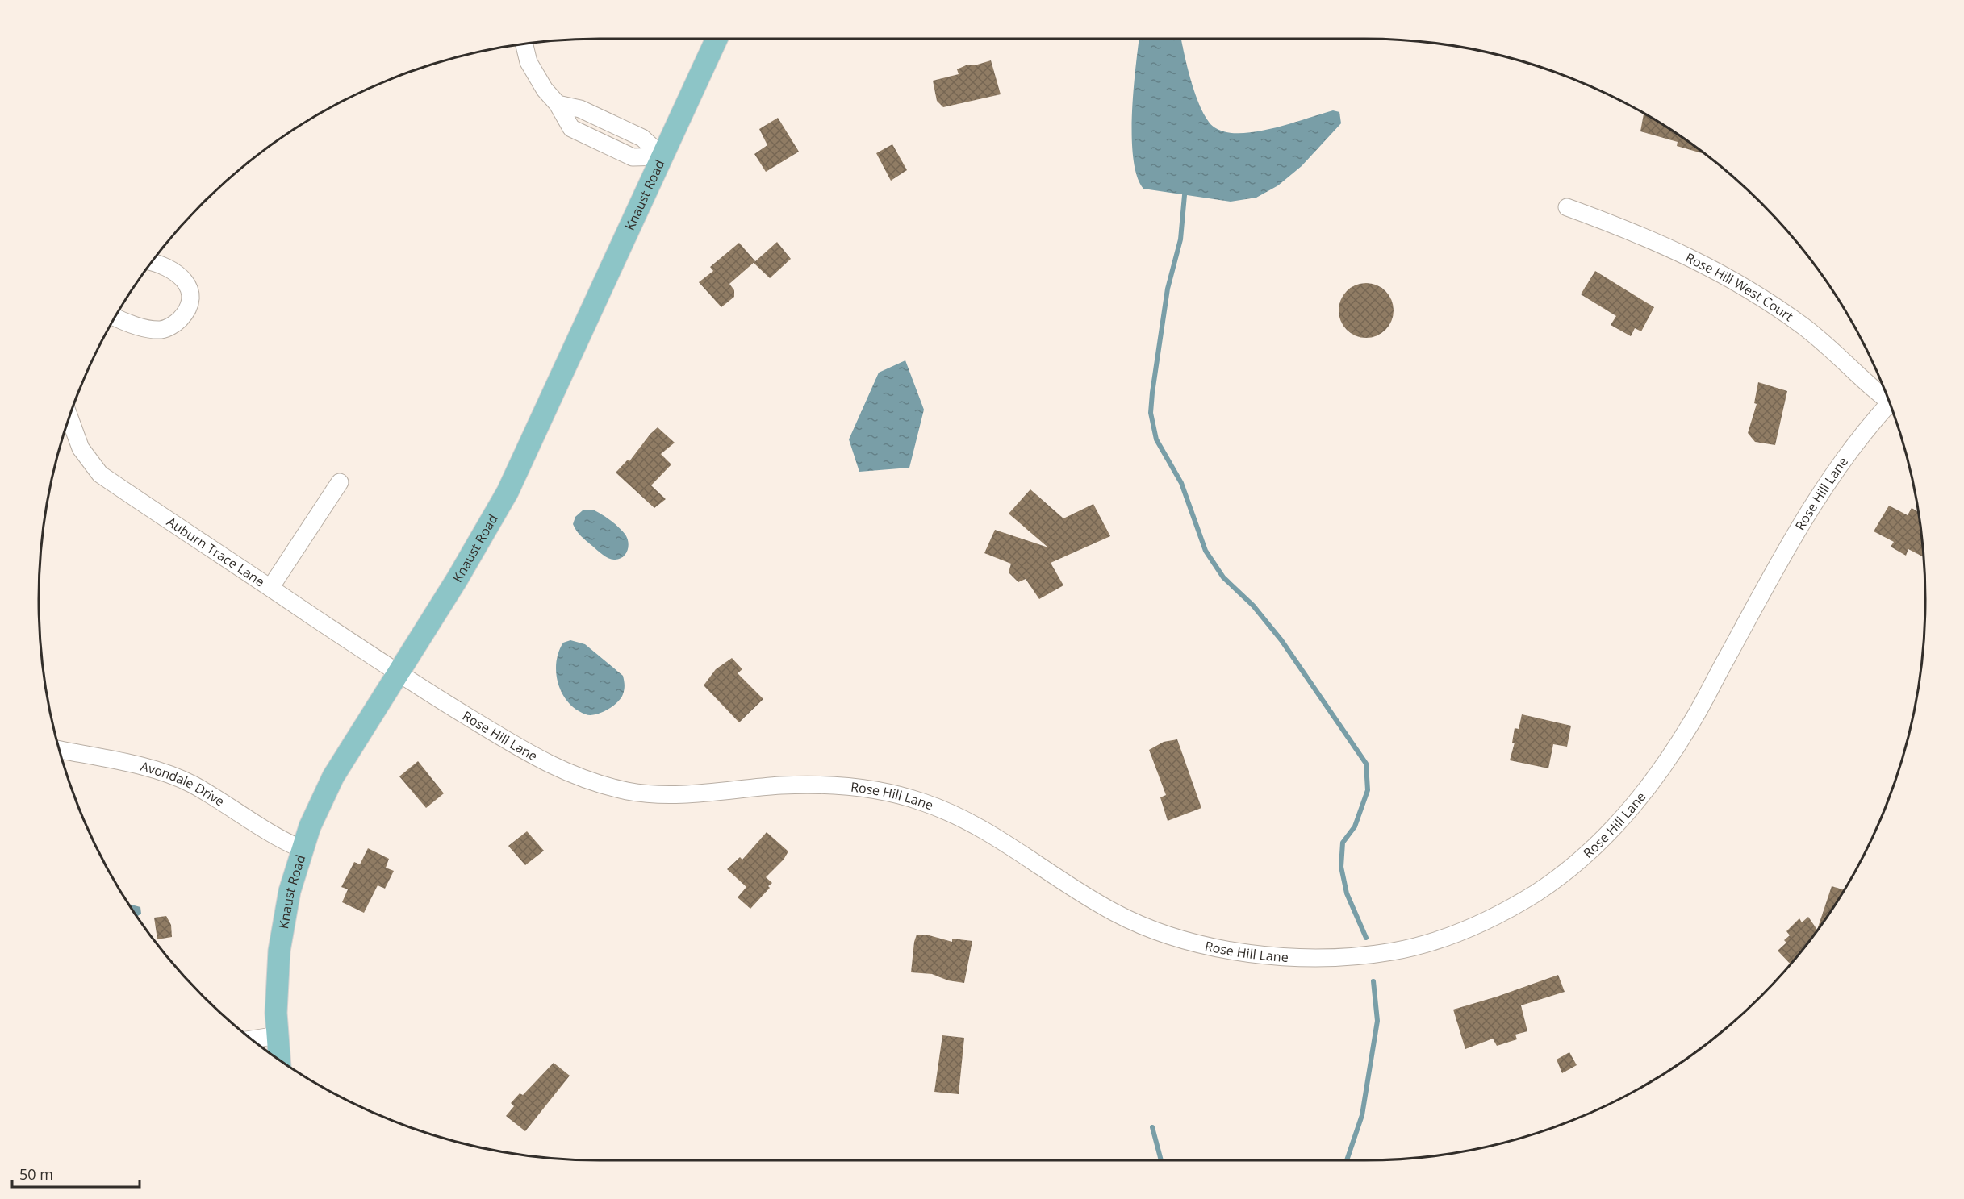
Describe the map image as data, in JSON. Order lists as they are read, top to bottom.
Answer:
{
  "streets": {
    "main road": ["Knaust Road"],
    "street": [
      "Rose Hill West Court",
      "Rose Hill Lane",
      "Auburn Trace Lane",
      "Avondale Drive"
    ]
  },
  "crossings": [
    ["Knaust Road", "Rose Hill Lane"],
    ["Knaust Road", "Auburn Trace Lane"],
    ["Knaust Road", "Avondale Drive"],
    ["Rose Hill Lane", "Auburn Trace Lane"]
  ],
  "scale_bar": "50 m"
}
